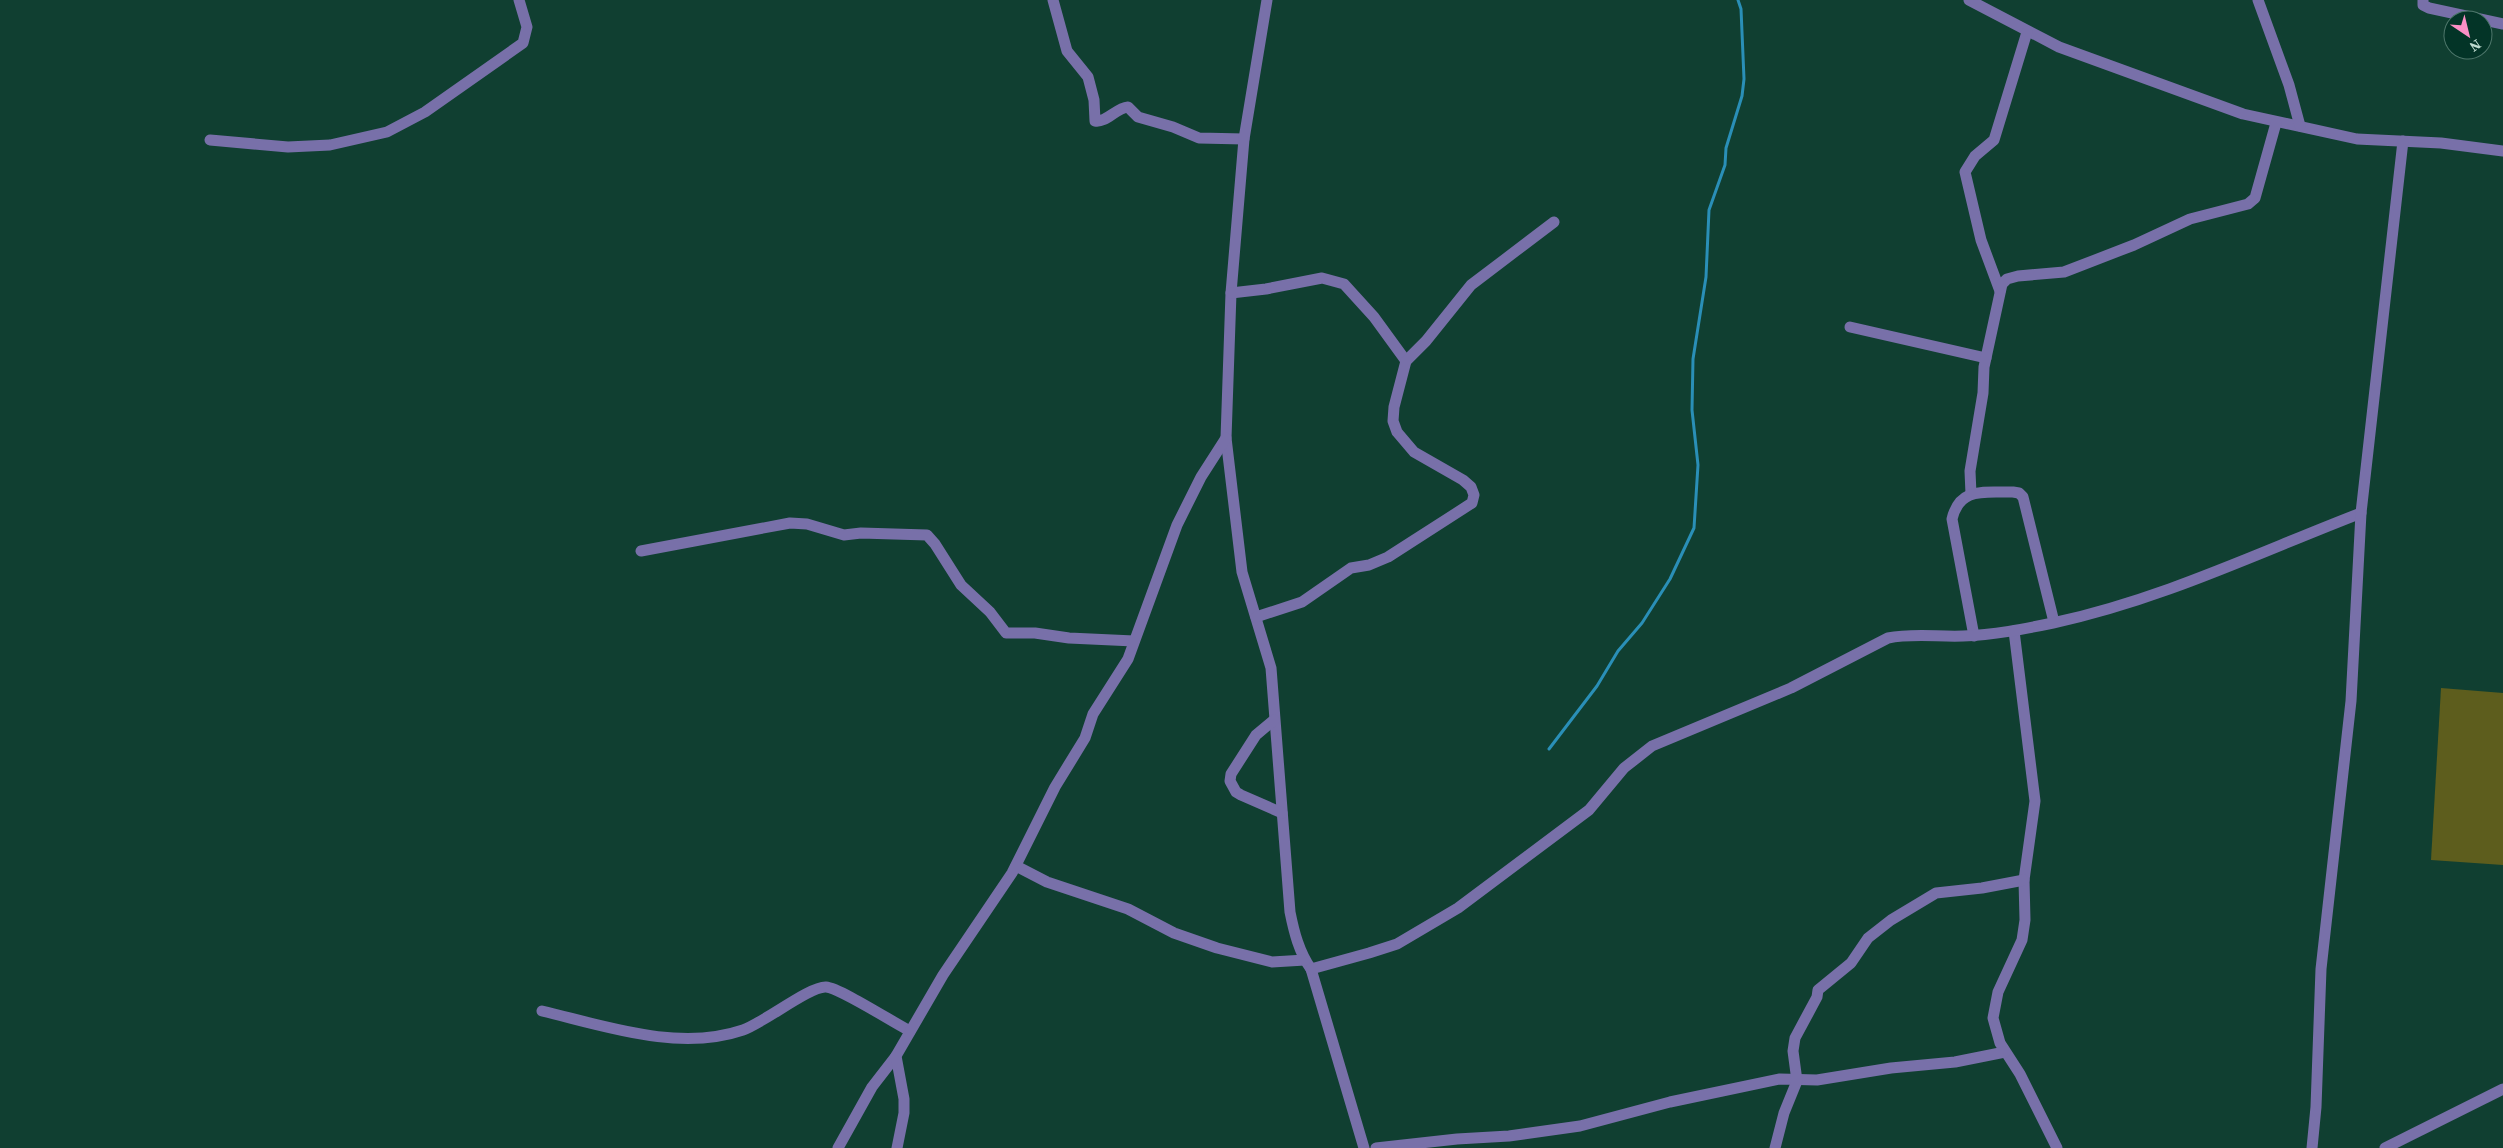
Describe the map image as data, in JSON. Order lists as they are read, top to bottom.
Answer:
{
  "north": "bottom right"
}
